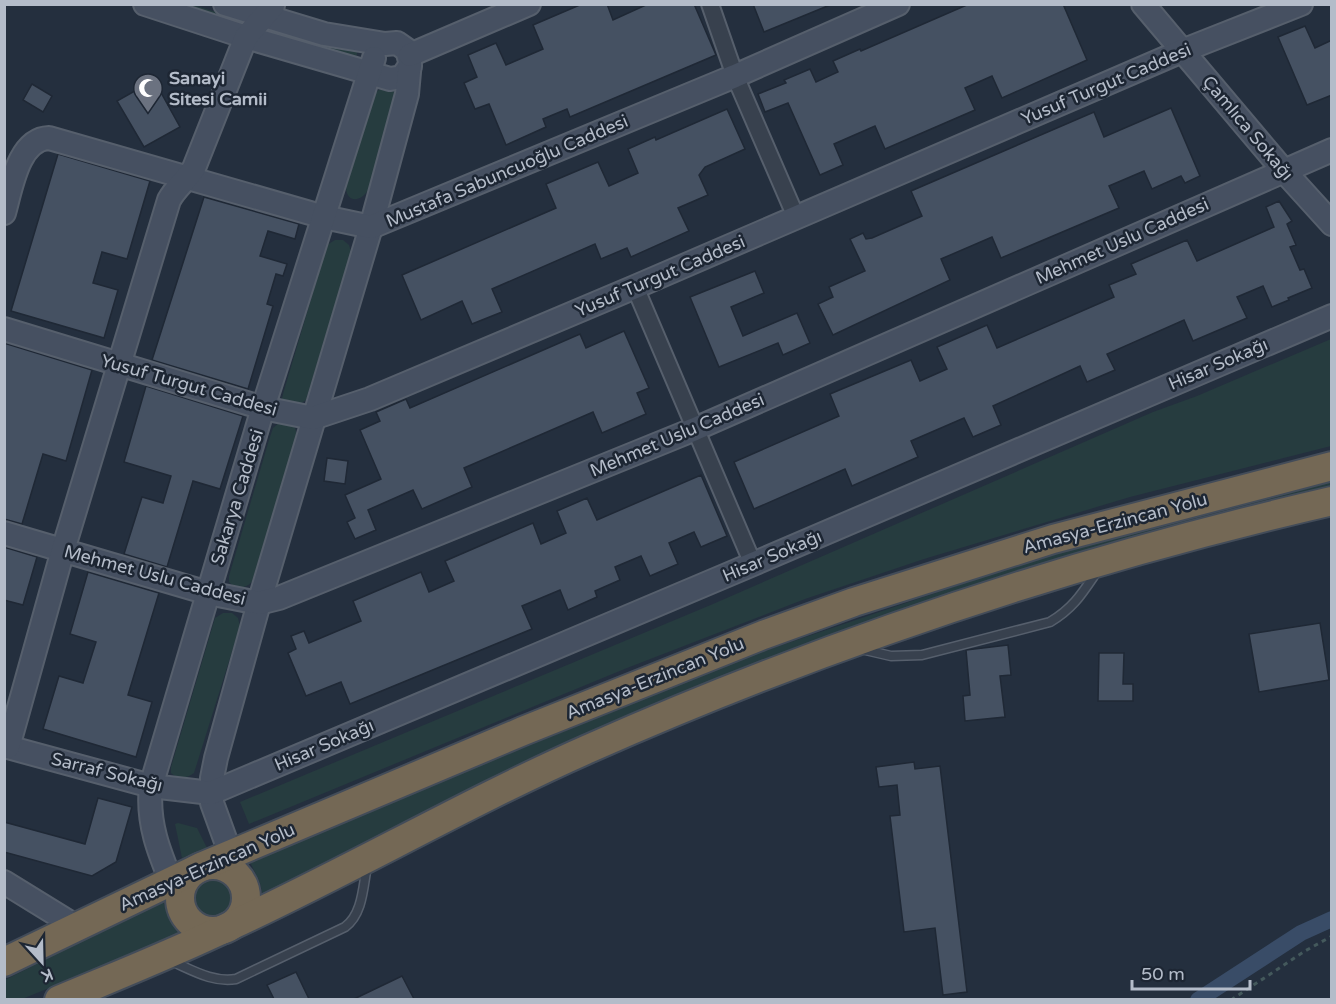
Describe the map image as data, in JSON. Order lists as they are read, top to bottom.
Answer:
{
  "streets": {
    "highway": ["Amasya-Erzincan Yolu"],
    "street": [
      "Yusuf Turgut Caddesi",
      "Çamlıca Sokağı",
      "Mustafa Sabuncuoğlu Caddesi",
      "Mehmet Uslu Caddesi",
      "Hisar Sokağı",
      "Sakarya Caddesi",
      "Sarraf Sokağı"
    ]
  },
  "crossings": [
    ["Yusuf Turgut Caddesi", "Çamlıca Sokağı"],
    ["Yusuf Turgut Caddesi", "Sakarya Caddesi"],
    ["Çamlıca Sokağı", "Mehmet Uslu Caddesi"],
    ["Mustafa Sabuncuoğlu Caddesi", "Sakarya Caddesi"],
    ["Mehmet Uslu Caddesi", "Sakarya Caddesi"],
    ["Hisar Sokağı", "Sarraf Sokağı"],
    ["Sakarya Caddesi", "Amasya-Erzincan Yolu"],
    ["Sakarya Caddesi", "Sarraf Sokağı"]
  ],
  "places": {
    "mosque": ["Sanayi Sitesi Camii"]
  },
  "scale_bar": "50 m",
  "north": "bottom"
}
